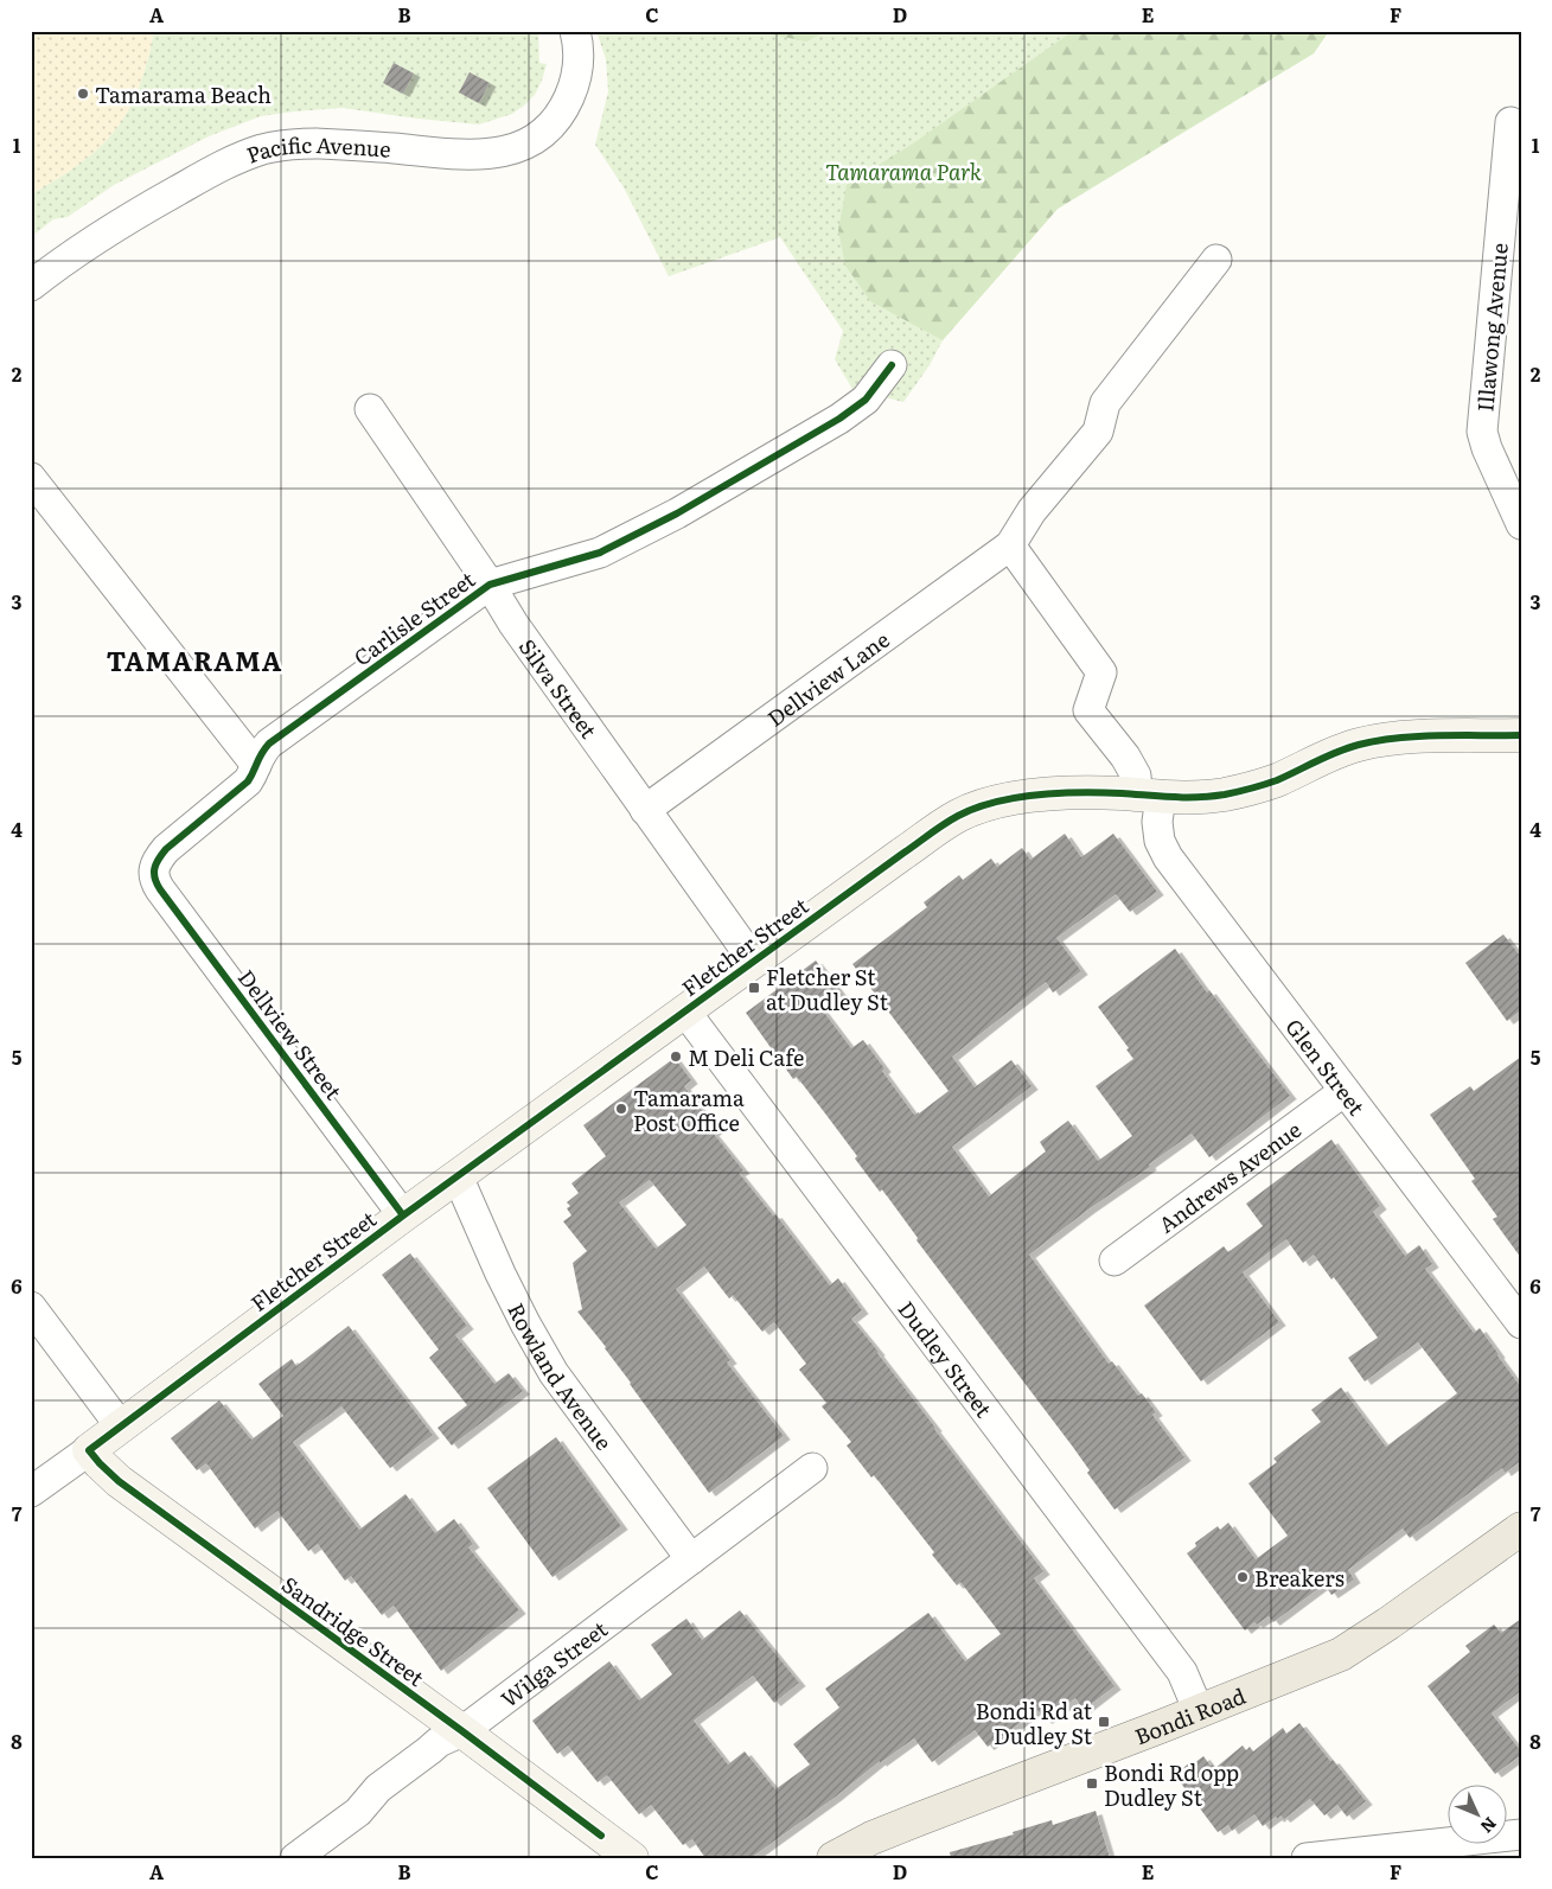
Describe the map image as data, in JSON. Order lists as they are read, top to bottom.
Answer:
{
  "streets": {
    "main road": ["Bondi Road"],
    "street": [
      "Pacific Avenue",
      "Illawong Avenue",
      "Carlisle Street",
      "Dellview Lane",
      "Silva Street",
      "Fletcher Street",
      "Dellview Street",
      "Glen Street",
      "Andrews Avenue",
      "Dudley Street",
      "Rowland Avenue",
      "Sandridge Street",
      "Wilga Street"
    ]
  },
  "crossings": [
    ["Carlisle Street", "Silva Street"],
    ["Carlisle Street", "Dellview Street"],
    ["Dellview Lane", "Silva Street"],
    ["Dellview Lane", "Glen Street"],
    ["Silva Street", "Fletcher Street"],
    ["Fletcher Street", "Dellview Street"],
    ["Fletcher Street", "Glen Street"],
    ["Fletcher Street", "Dudley Street"],
    ["Fletcher Street", "Rowland Avenue"],
    ["Fletcher Street", "Sandridge Street"],
    ["Glen Street", "Andrews Avenue"],
    ["Dudley Street", "Bondi Road"],
    ["Rowland Avenue", "Wilga Street"],
    ["Sandridge Street", "Wilga Street"]
  ],
  "districts": ["TAMARAMA"],
  "parks": ["Tamarama Park"],
  "places": {
    "other": [
      "Tamarama Beach",
      "M Deli Cafe",
      "Tamarama Post Office",
      "Breakers"
    ],
    "transit": ["Fletcher St at Dudley St", "Bondi Rd at Dudley St", "Bondi Rd opp Dudley St"]
  },
  "north": "bottom right",
  "grid": {
    "columns": [
      "A",
      "B",
      "C",
      "D",
      "E",
      "F"
    ],
    "rows": [
      "1",
      "2",
      "3",
      "4",
      "5",
      "6",
      "7",
      "8"
    ]
  }
}
